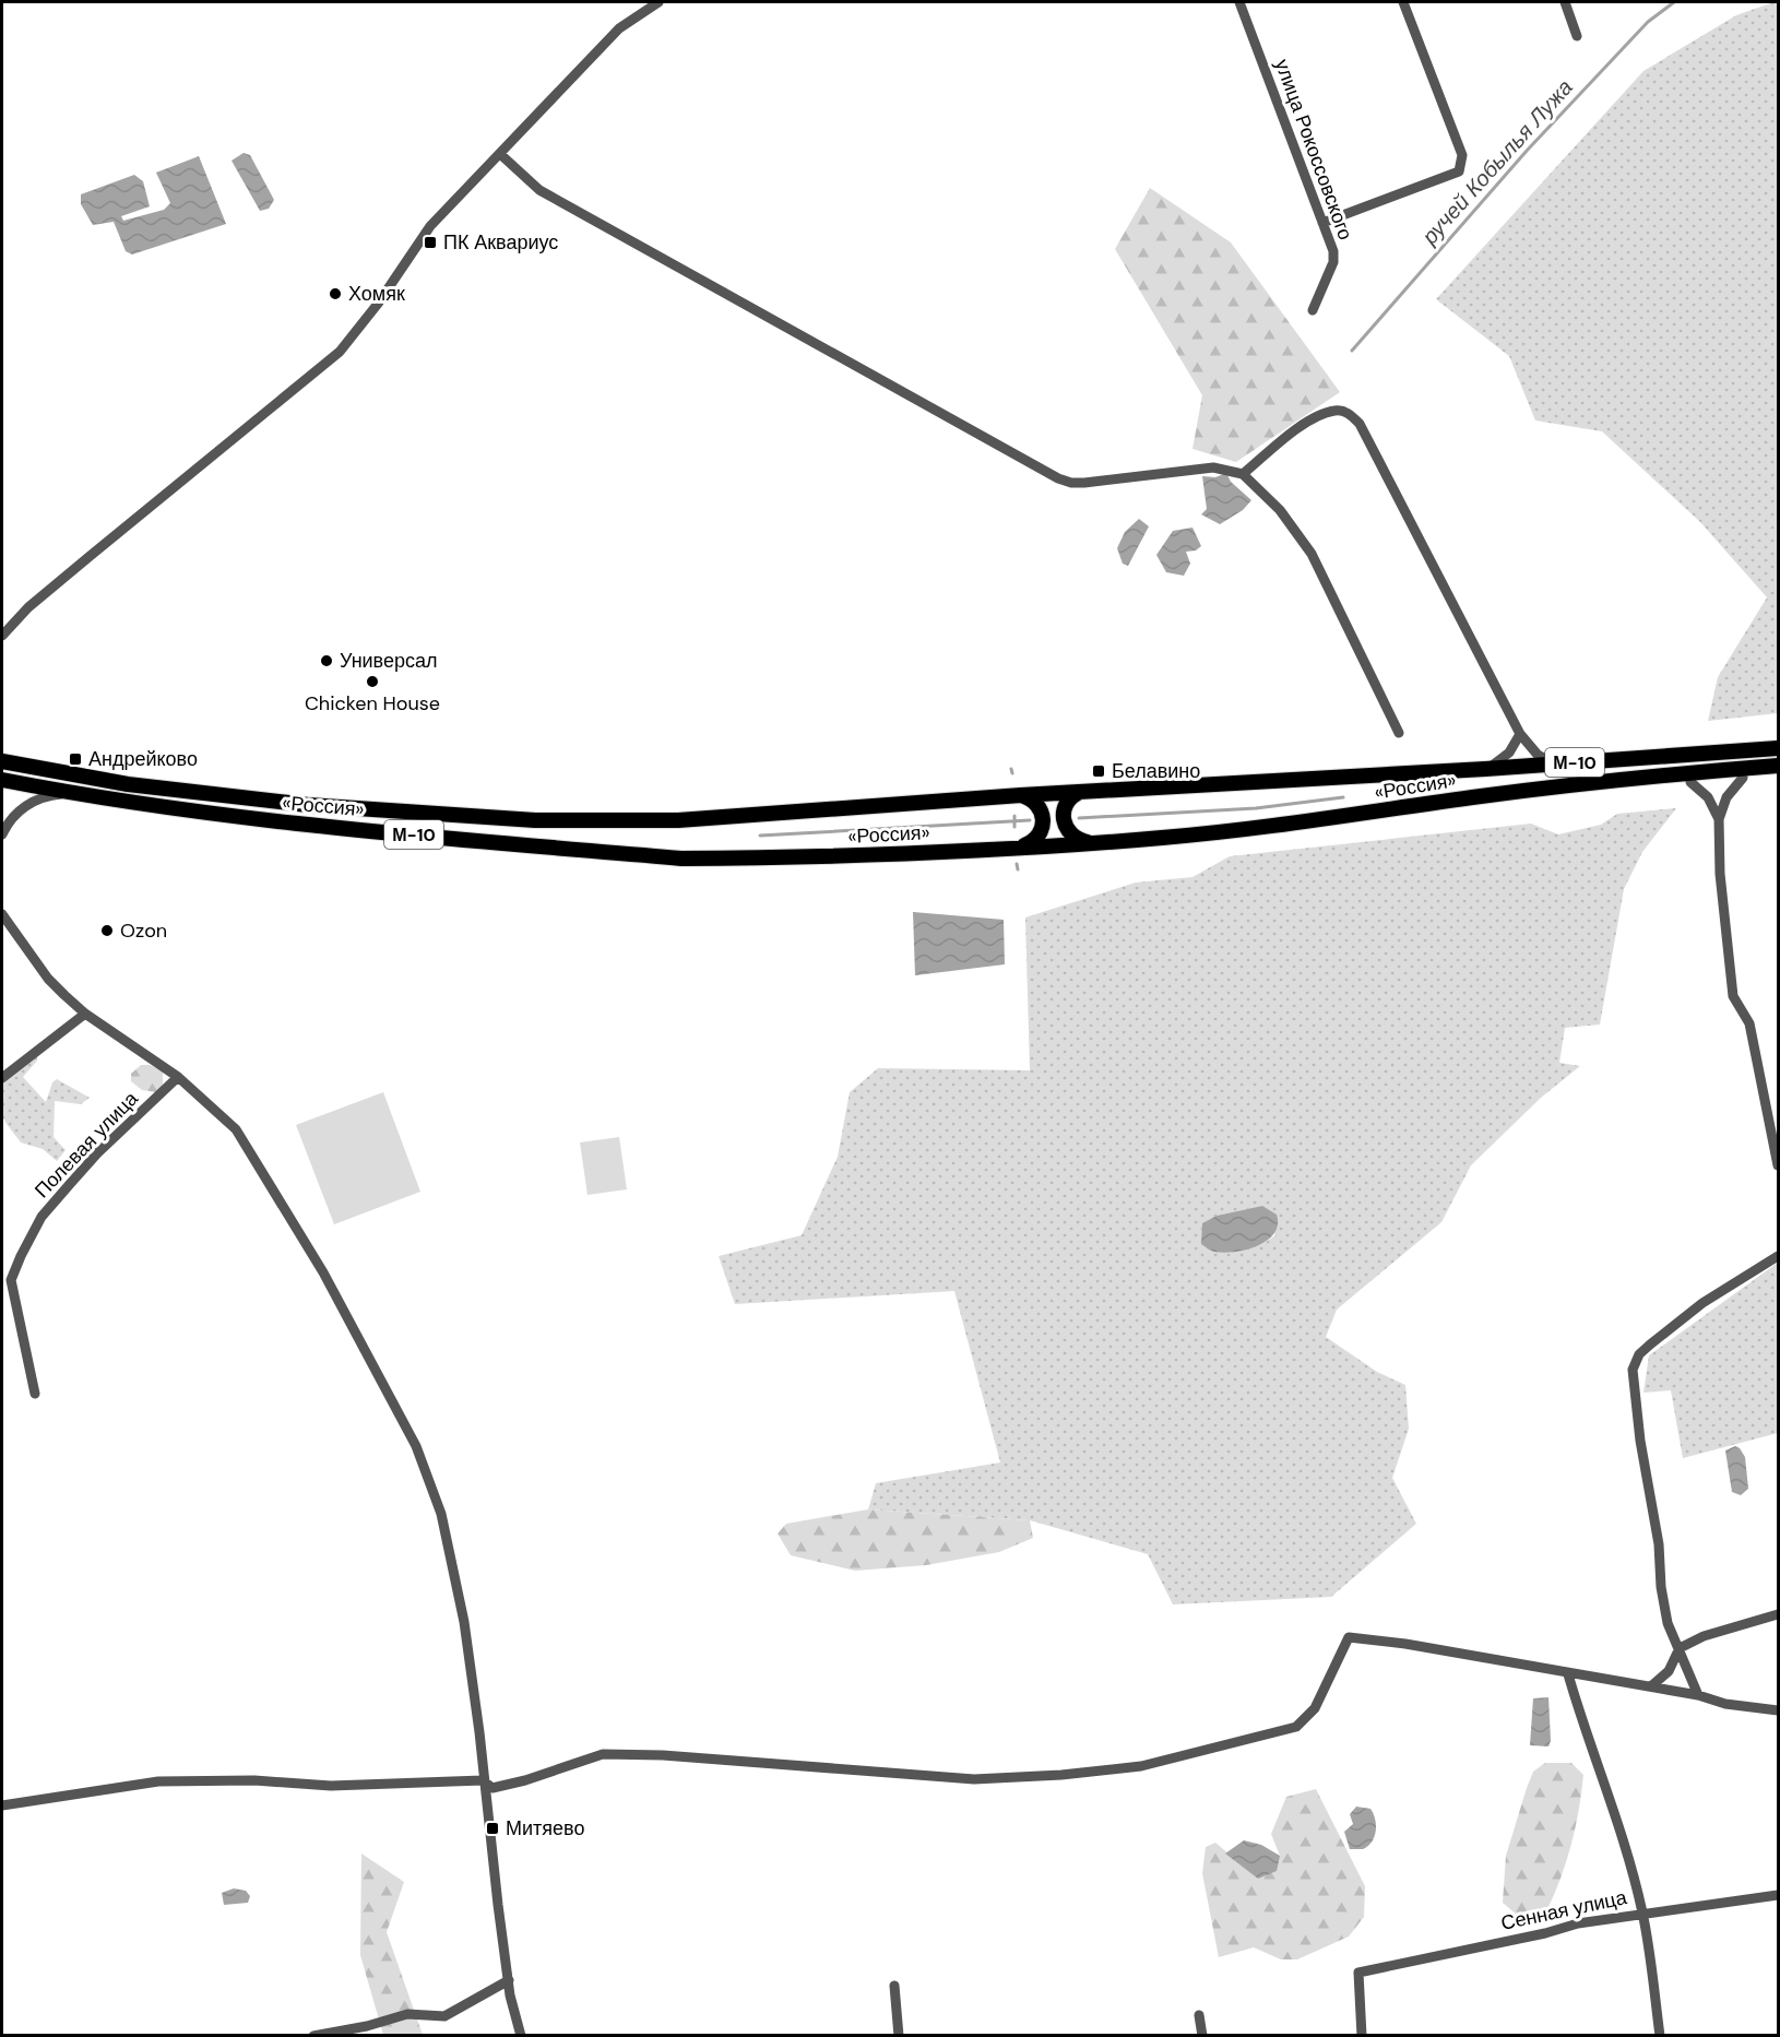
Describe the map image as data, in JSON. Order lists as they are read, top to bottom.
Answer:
{
  "streets": {
    "highway": ["М-10", "«Россия»"],
    "street": ["улица Рокоссовского", "Полевая улица", "Сенная улица"]
  },
  "water": ["ручей Кобылья Лужа"],
  "places": {
    "transit": [
      "ПК Аквариус",
      "Андрейково",
      "Белавино",
      "Митяево"
    ],
    "other": [
      "Хомяк",
      "Универсал",
      "Chicken House",
      "Ozon"
    ]
  }
}
